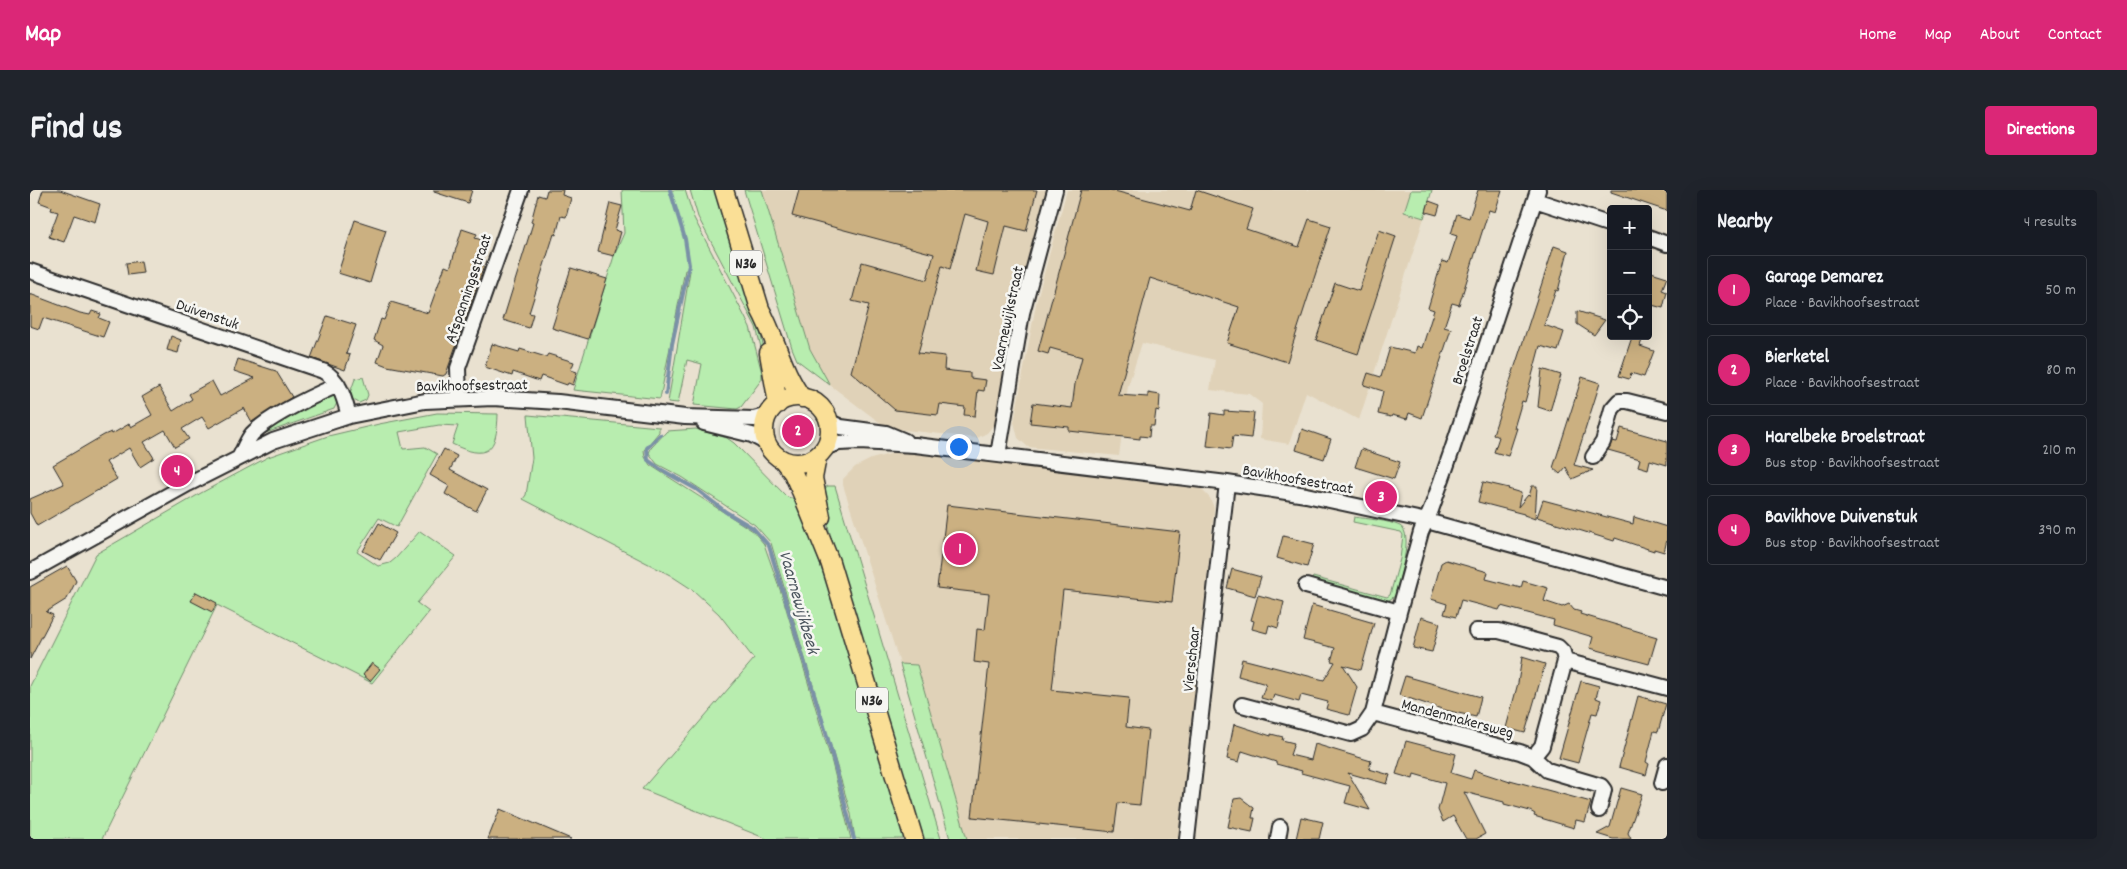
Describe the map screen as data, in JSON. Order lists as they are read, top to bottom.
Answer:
{
  "streets": {
    "main road": ["N36"],
    "street": [
      "Afspanningsstraat",
      "Duivenstuk",
      "Vaarnewijkstraat",
      "Broelstraat",
      "Bavikhoofsestraat",
      "Vierschaar",
      "Mandenmakersweg"
    ]
  },
  "crossings": [
    ["N36", "Bavikhoofsestraat"],
    ["Afspanningsstraat", "Bavikhoofsestraat"],
    ["Vaarnewijkstraat", "Bavikhoofsestraat"],
    ["Broelstraat", "Bavikhoofsestraat"],
    ["Bavikhoofsestraat", "Vierschaar"]
  ],
  "water": ["Vaarnewijkbeek"],
  "page": {
    "header": "Map",
    "nav": [
      "Home",
      "Map",
      "About",
      "Contact"
    ],
    "title": "Find us",
    "buttons": "Directions",
    "heading": ["Nearby", "4 results"],
    "map_buttons": ["+", "−"],
    "list": [
      {
        "mark": "1",
        "name": "Garage Demarez",
        "note": "Place · Bavikhoofsestraat",
        "value": "50 m"
      },
      {
        "mark": "2",
        "name": "Bierketel",
        "note": "Place · Bavikhoofsestraat",
        "value": "80 m"
      },
      {
        "mark": "3",
        "name": "Harelbeke Broelstraat",
        "note": "Bus stop · Bavikhoofsestraat",
        "value": "210 m"
      },
      {
        "mark": "4",
        "name": "Bavikhove Duivenstuk",
        "note": "Bus stop · Bavikhoofsestraat",
        "value": "390 m"
      }
    ],
    "pins": [
      "2",
      "4",
      "3",
      "1"
    ]
  }
}
